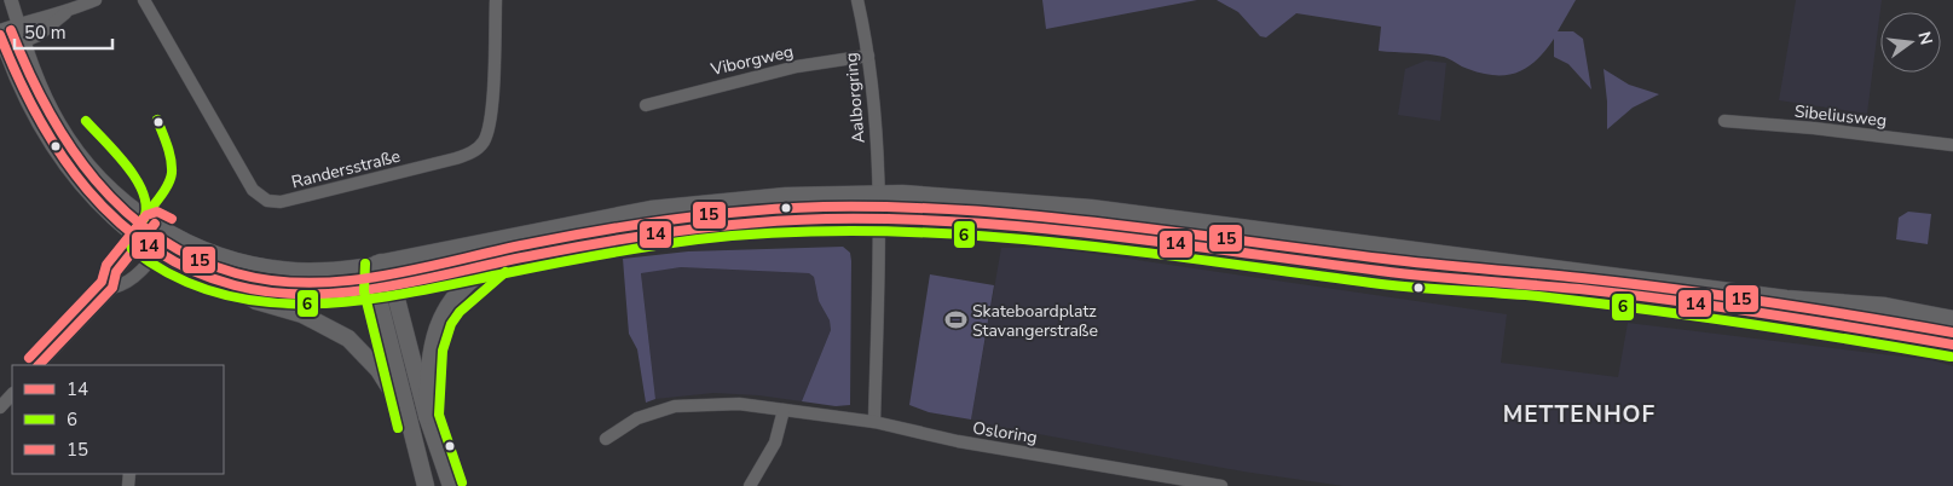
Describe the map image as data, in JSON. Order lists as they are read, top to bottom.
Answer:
{
  "streets": {
    "street": [
      "Viborgweg",
      "Aalborgring",
      "Sibeliusweg",
      "Randersstraße",
      "Osloring"
    ]
  },
  "crossings": [
    ["Viborgweg", "Aalborgring"],
    ["Aalborgring", "Osloring"]
  ],
  "districts": ["METTENHOF"],
  "places": {
    "sports": ["Skateboardplatz Stavangerstraße"]
  },
  "lines": ["transit line 15", "transit line 14", "transit line 6"],
  "legend": ["14", "6", "15"],
  "scale_bar": "50 m",
  "north": "right"
}
